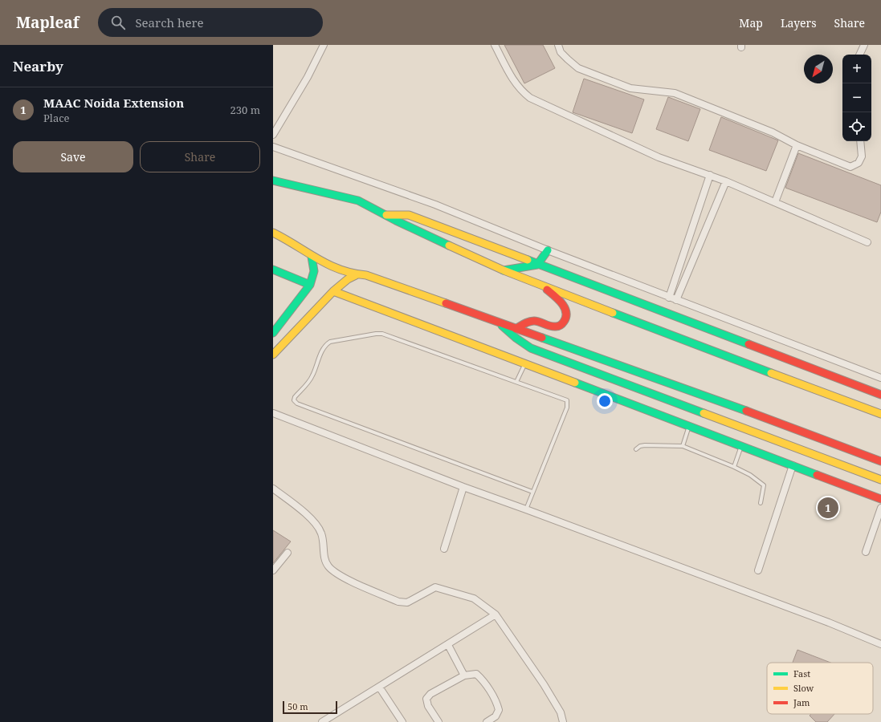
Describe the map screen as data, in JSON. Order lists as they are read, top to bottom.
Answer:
{
  "legend": ["Fast", "Slow", "Jam"],
  "scale_bar": "50 m",
  "north": "bottom left",
  "page": {
    "header": "Mapleaf",
    "search": "Search here",
    "nav": ["Map", "Layers", "Share"],
    "heading": "Nearby",
    "map_buttons": ["+", "−"],
    "list": [
      {
        "mark": "1",
        "name": "MAAC Noida Extension",
        "note": "Place",
        "value": "230 m"
      }
    ],
    "buttons": ["Save", "Share"],
    "pins": "1",
    "scale": "50 m"
  }
}
